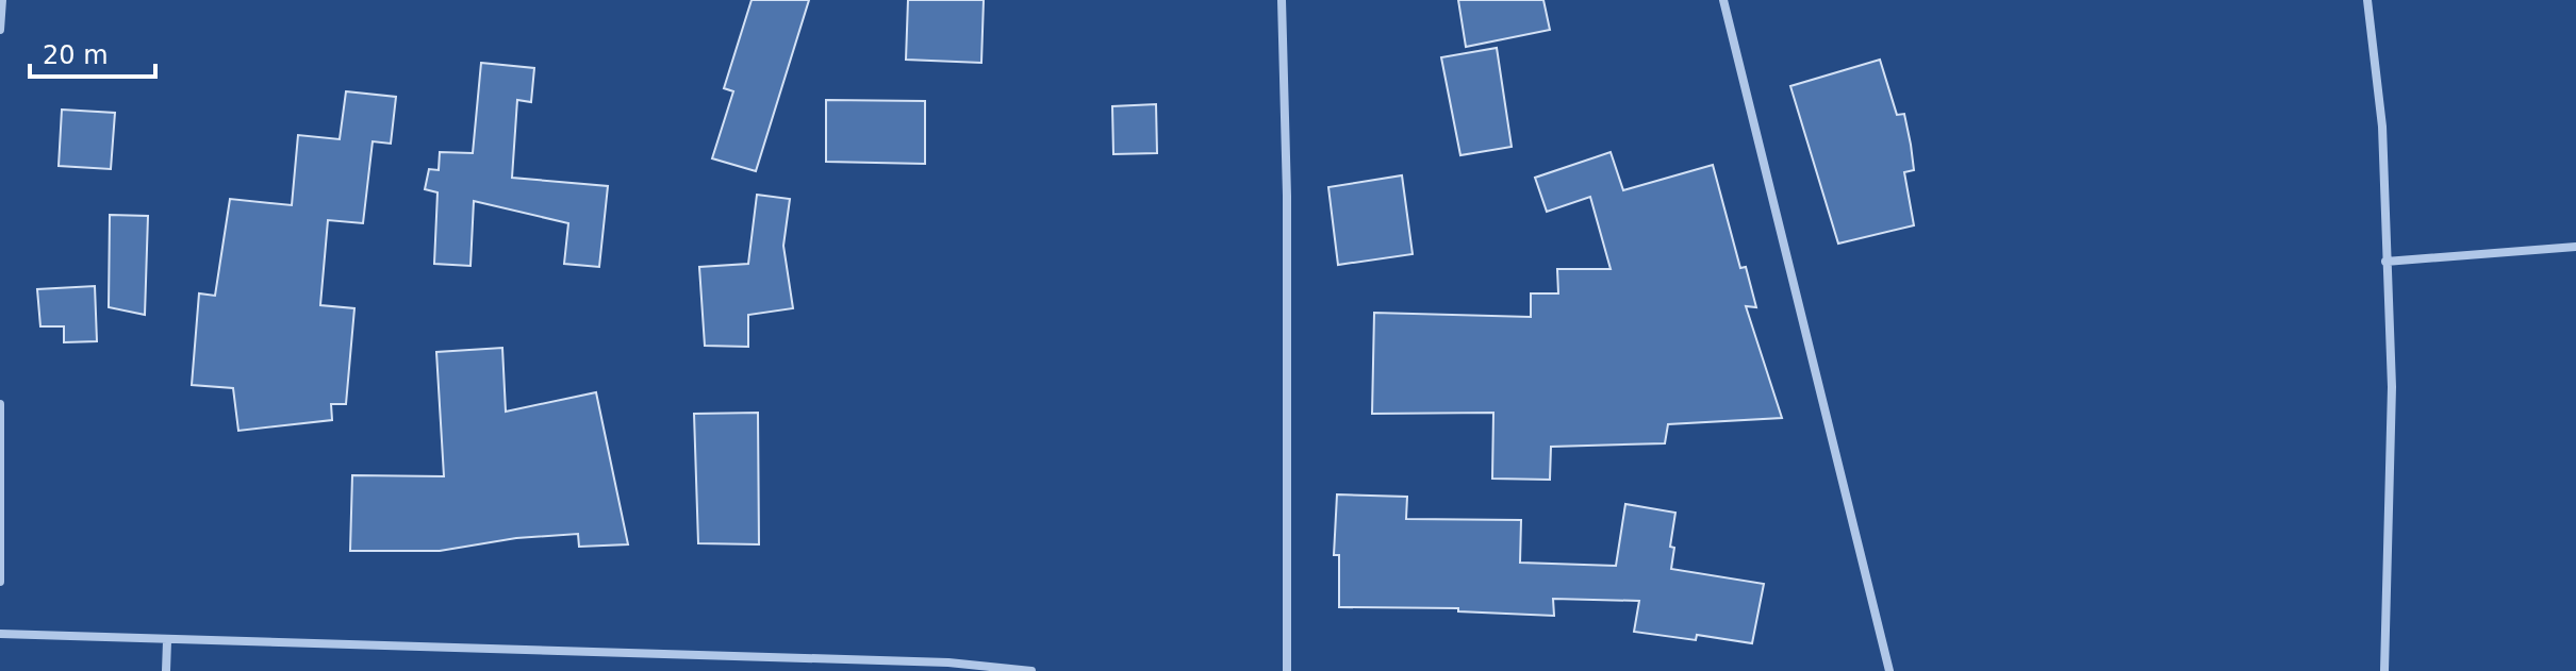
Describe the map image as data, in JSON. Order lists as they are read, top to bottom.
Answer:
{
  "scale_bar": "20 m"
}
